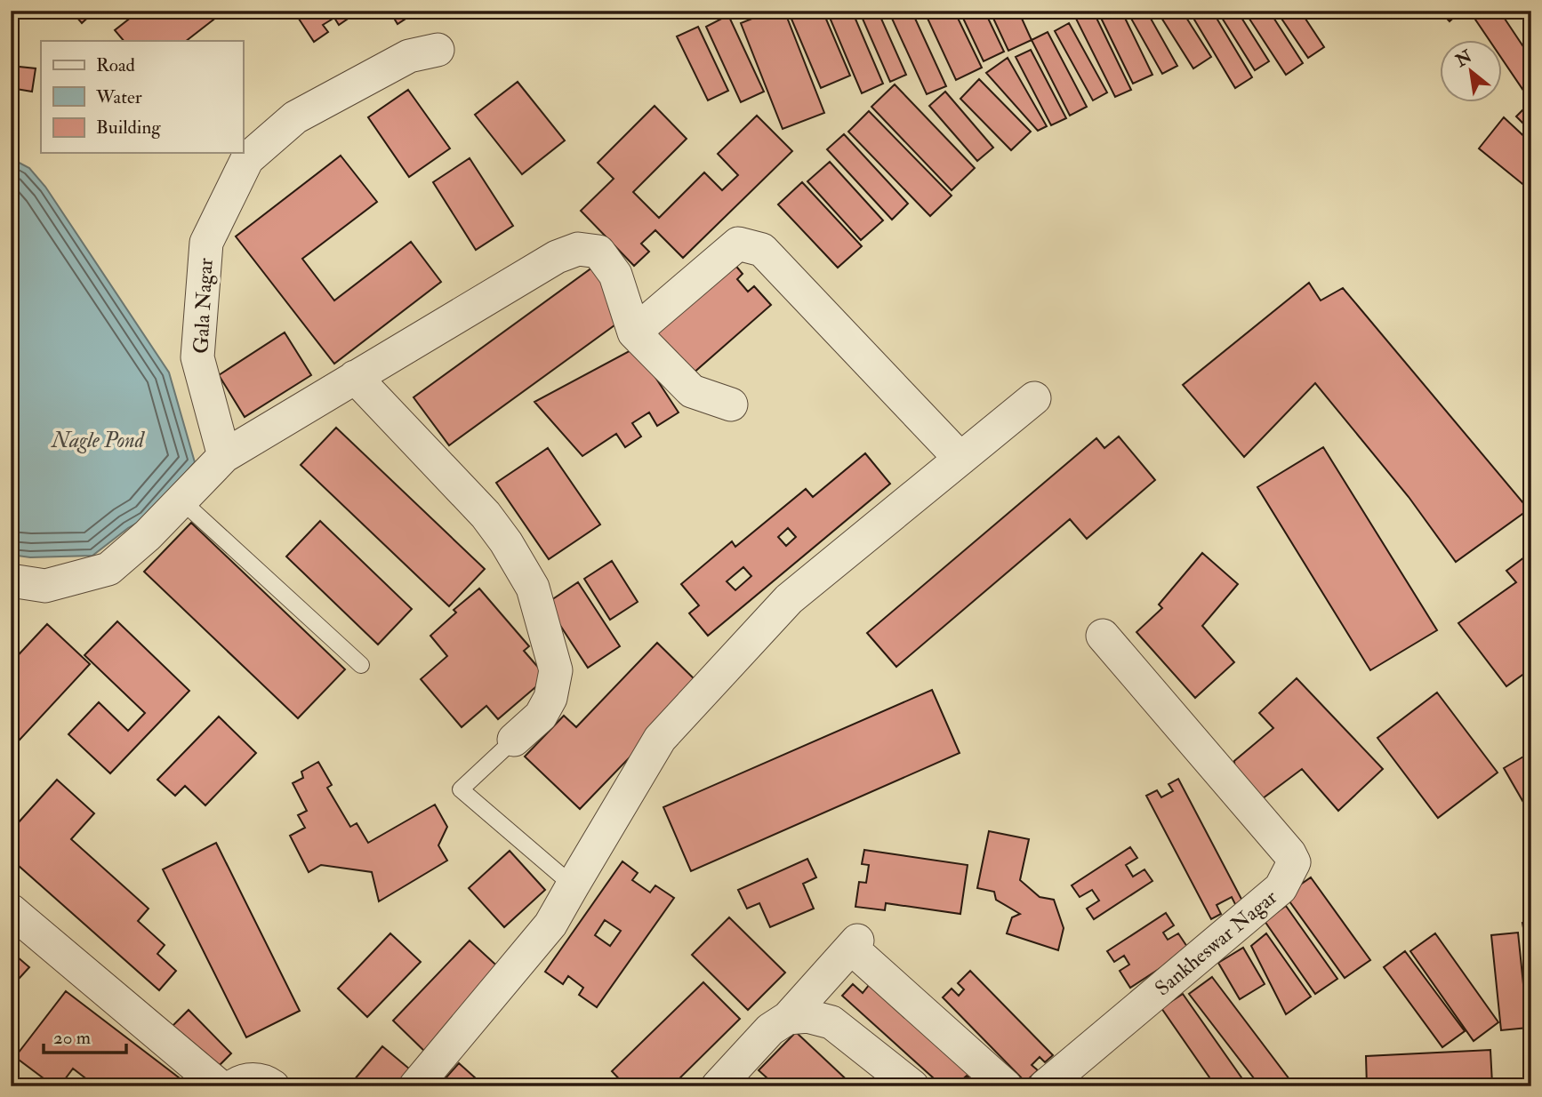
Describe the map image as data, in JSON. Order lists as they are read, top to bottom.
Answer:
{
  "streets": {
    "street": ["Gala Nagar", "Sankheswar Nagar"]
  },
  "water": ["Nagle Pond"],
  "legend": ["Road", "Water", "Building"],
  "scale_bar": "20 m",
  "north": "top left"
}
